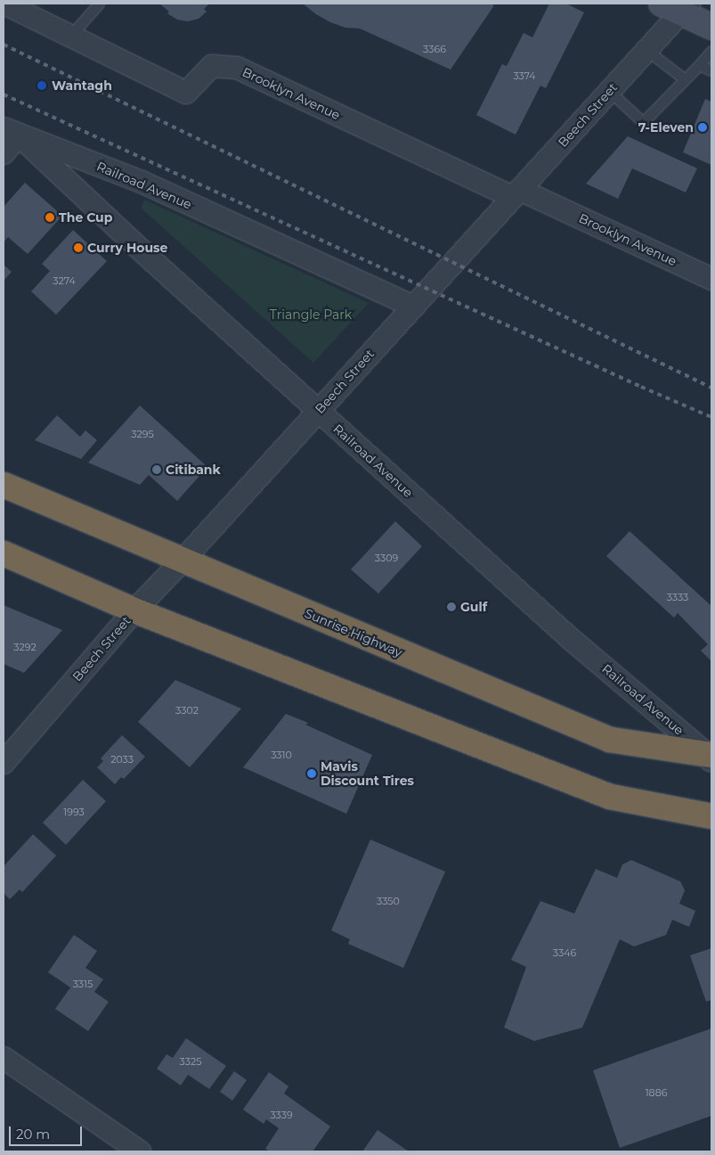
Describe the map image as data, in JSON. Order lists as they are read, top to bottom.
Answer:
{
  "streets": {
    "highway": ["Sunrise Highway"],
    "street": ["Brooklyn Avenue", "Beech Street", "Railroad Avenue"]
  },
  "crossings": [
    ["Brooklyn Avenue", "Beech Street"],
    ["Beech Street", "Railroad Avenue"],
    ["Beech Street", "Sunrise Highway"],
    ["Railroad Avenue", "Sunrise Highway"]
  ],
  "parks": ["Triangle Park"],
  "places": [
    "Wantagh",
    "7-Eleven",
    "The Cup",
    "Curry House",
    "Citibank",
    "Gulf",
    "Mavis Discount Tires"
  ],
  "house_numbers": [
    "3366",
    "3374",
    "3274",
    "3295",
    "3309",
    "3333",
    "3292",
    "3302",
    "3310",
    "2033",
    "1993",
    "3350",
    "3346",
    "3315",
    "3325",
    "1886",
    "3339"
  ],
  "scale_bar": "20 m"
}
